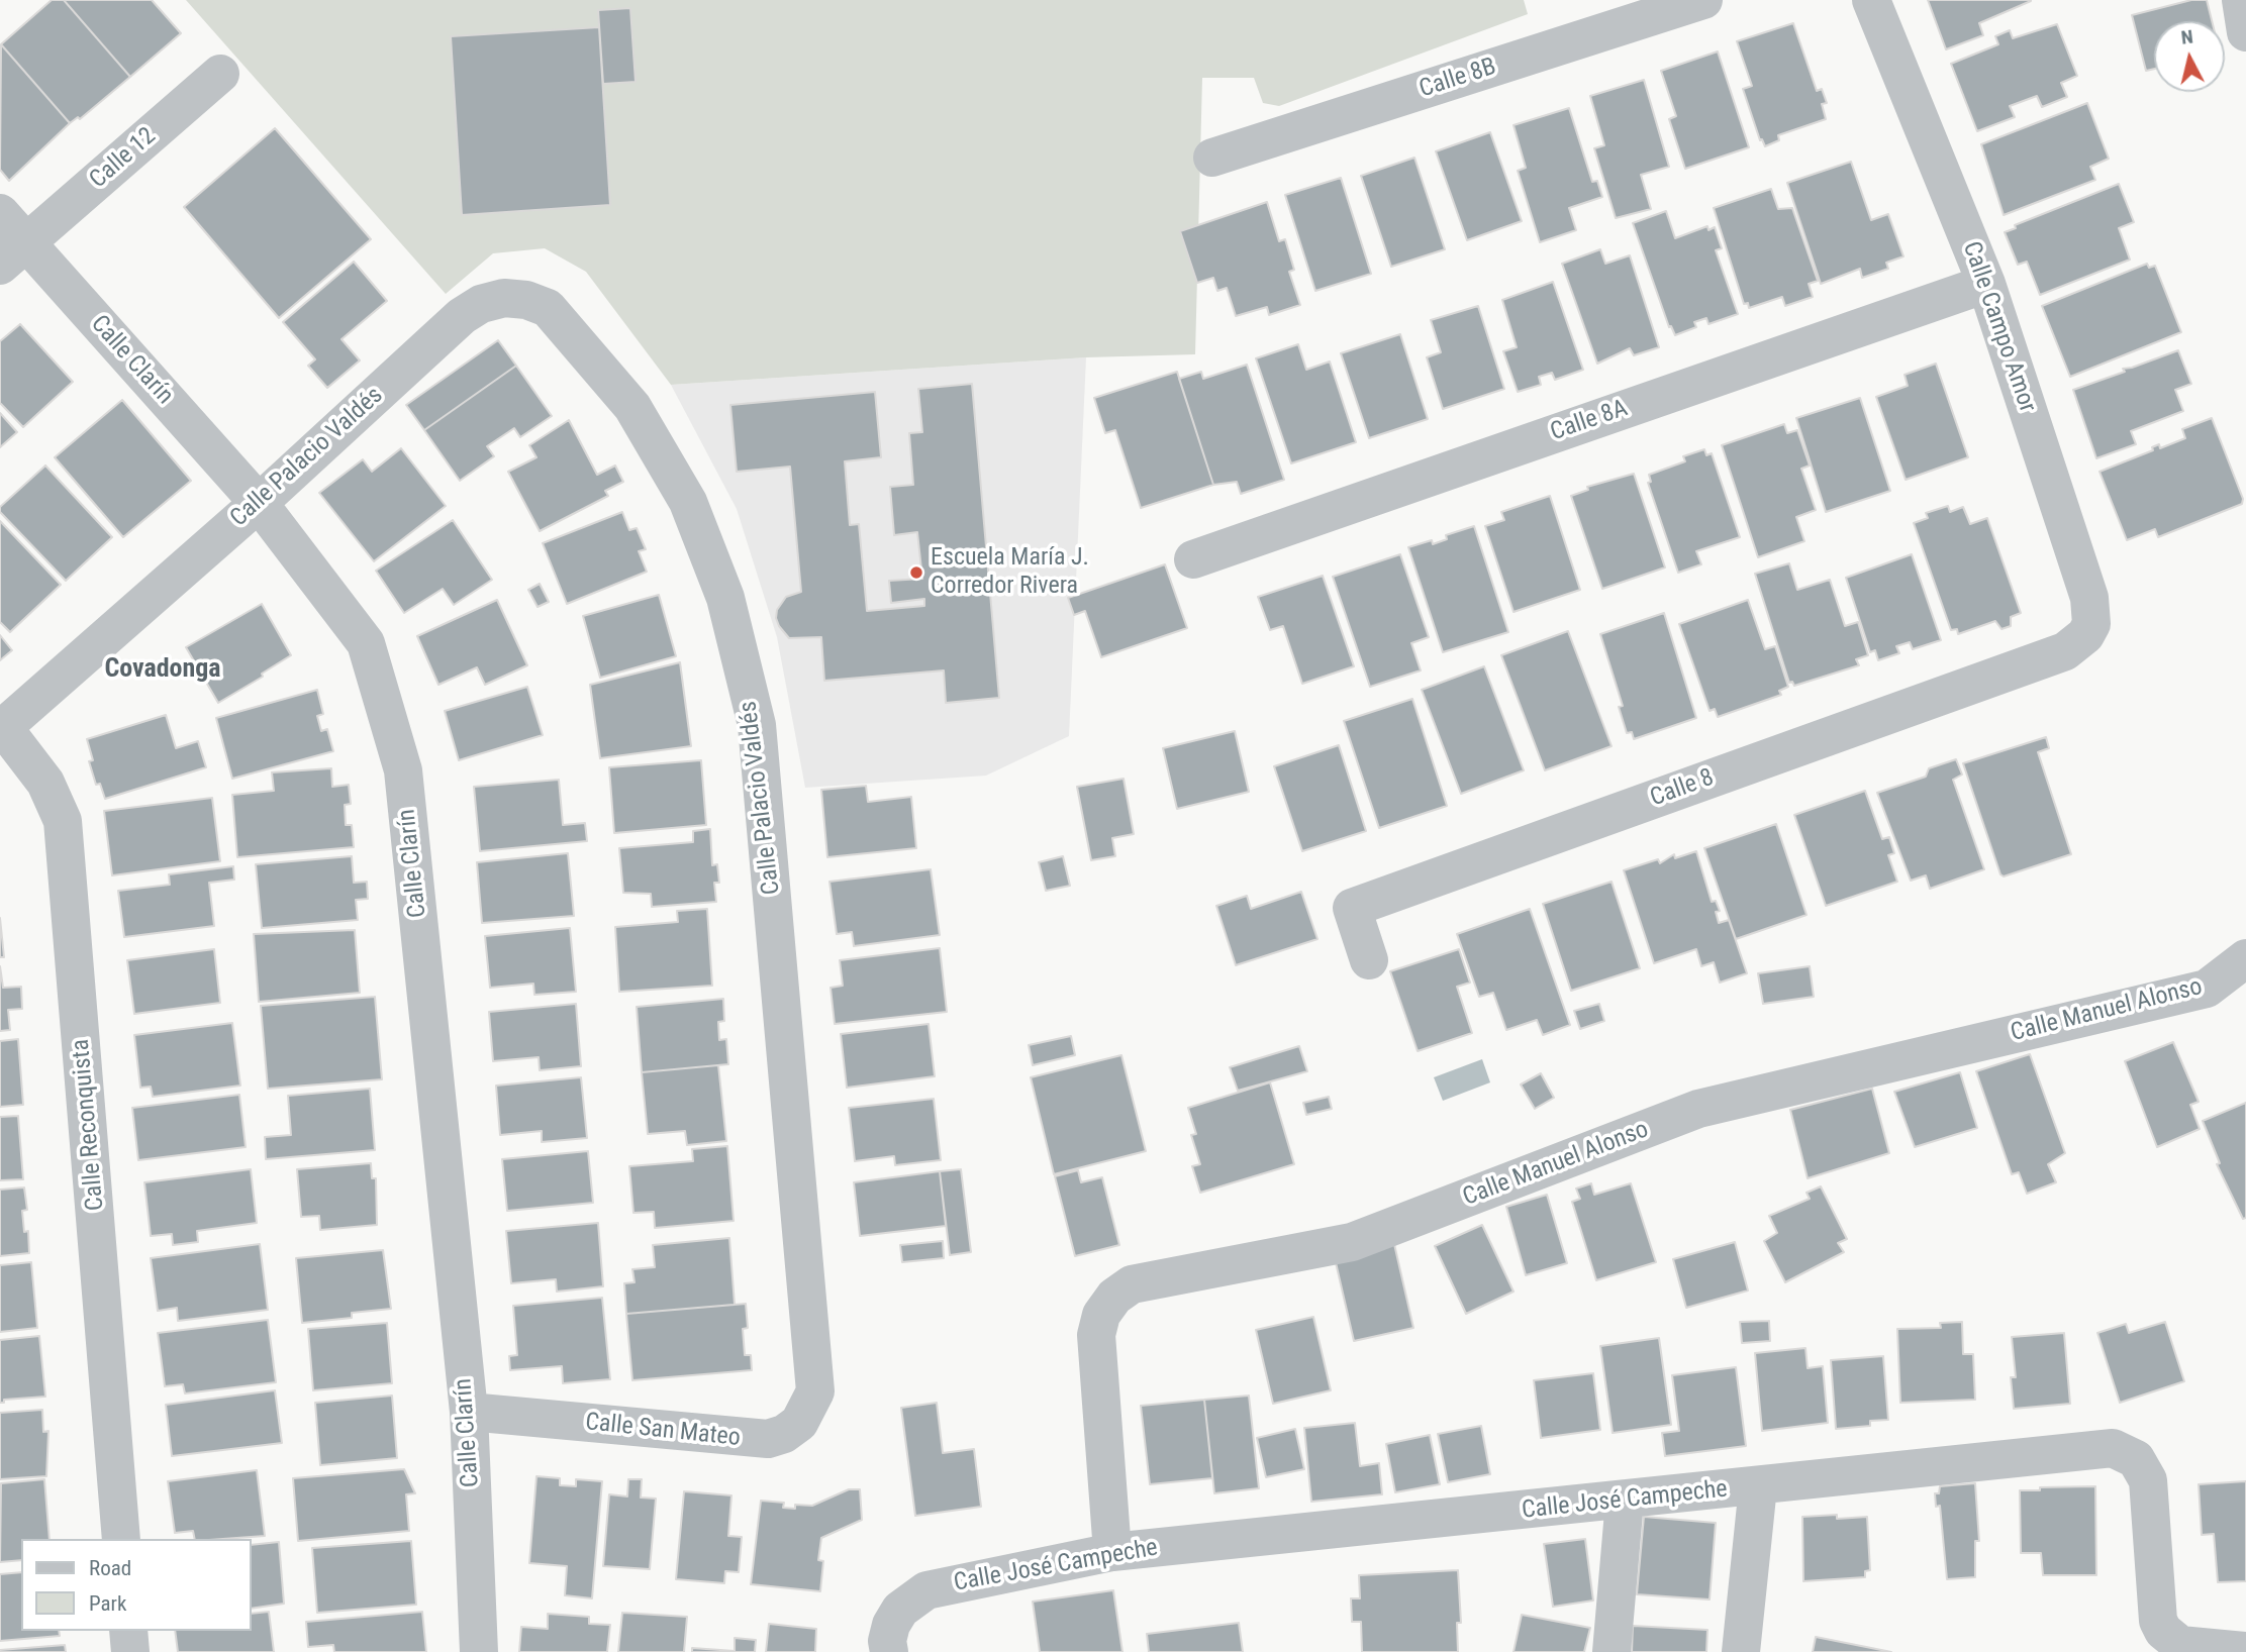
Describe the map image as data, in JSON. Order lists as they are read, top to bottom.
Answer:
{
  "streets": {
    "street": [
      "Calle 8B",
      "Calle 12",
      "Calle Campo Amor",
      "Calle Clarín",
      "Calle 8A",
      "Calle Palacio Valdés",
      "Calle 8",
      "Calle Manuel Alonso",
      "Calle Reconquista",
      "Calle San Mateo",
      "Calle José Campeche"
    ]
  },
  "crossings": [
    ["Calle 12", "Calle Clarín"],
    ["Calle Campo Amor", "Calle 8A"],
    ["Calle Campo Amor", "Calle 8"],
    ["Calle Clarín", "Calle Palacio Valdés"],
    ["Calle Clarín", "Calle San Mateo"],
    ["Calle Palacio Valdés", "Calle Reconquista"],
    ["Calle Palacio Valdés", "Calle San Mateo"],
    ["Calle Manuel Alonso", "Calle José Campeche"]
  ],
  "districts": ["Covadonga"],
  "places": ["Escuela María J. Corredor Rivera"],
  "legend": ["Road", "Park"],
  "north": "top"
}
